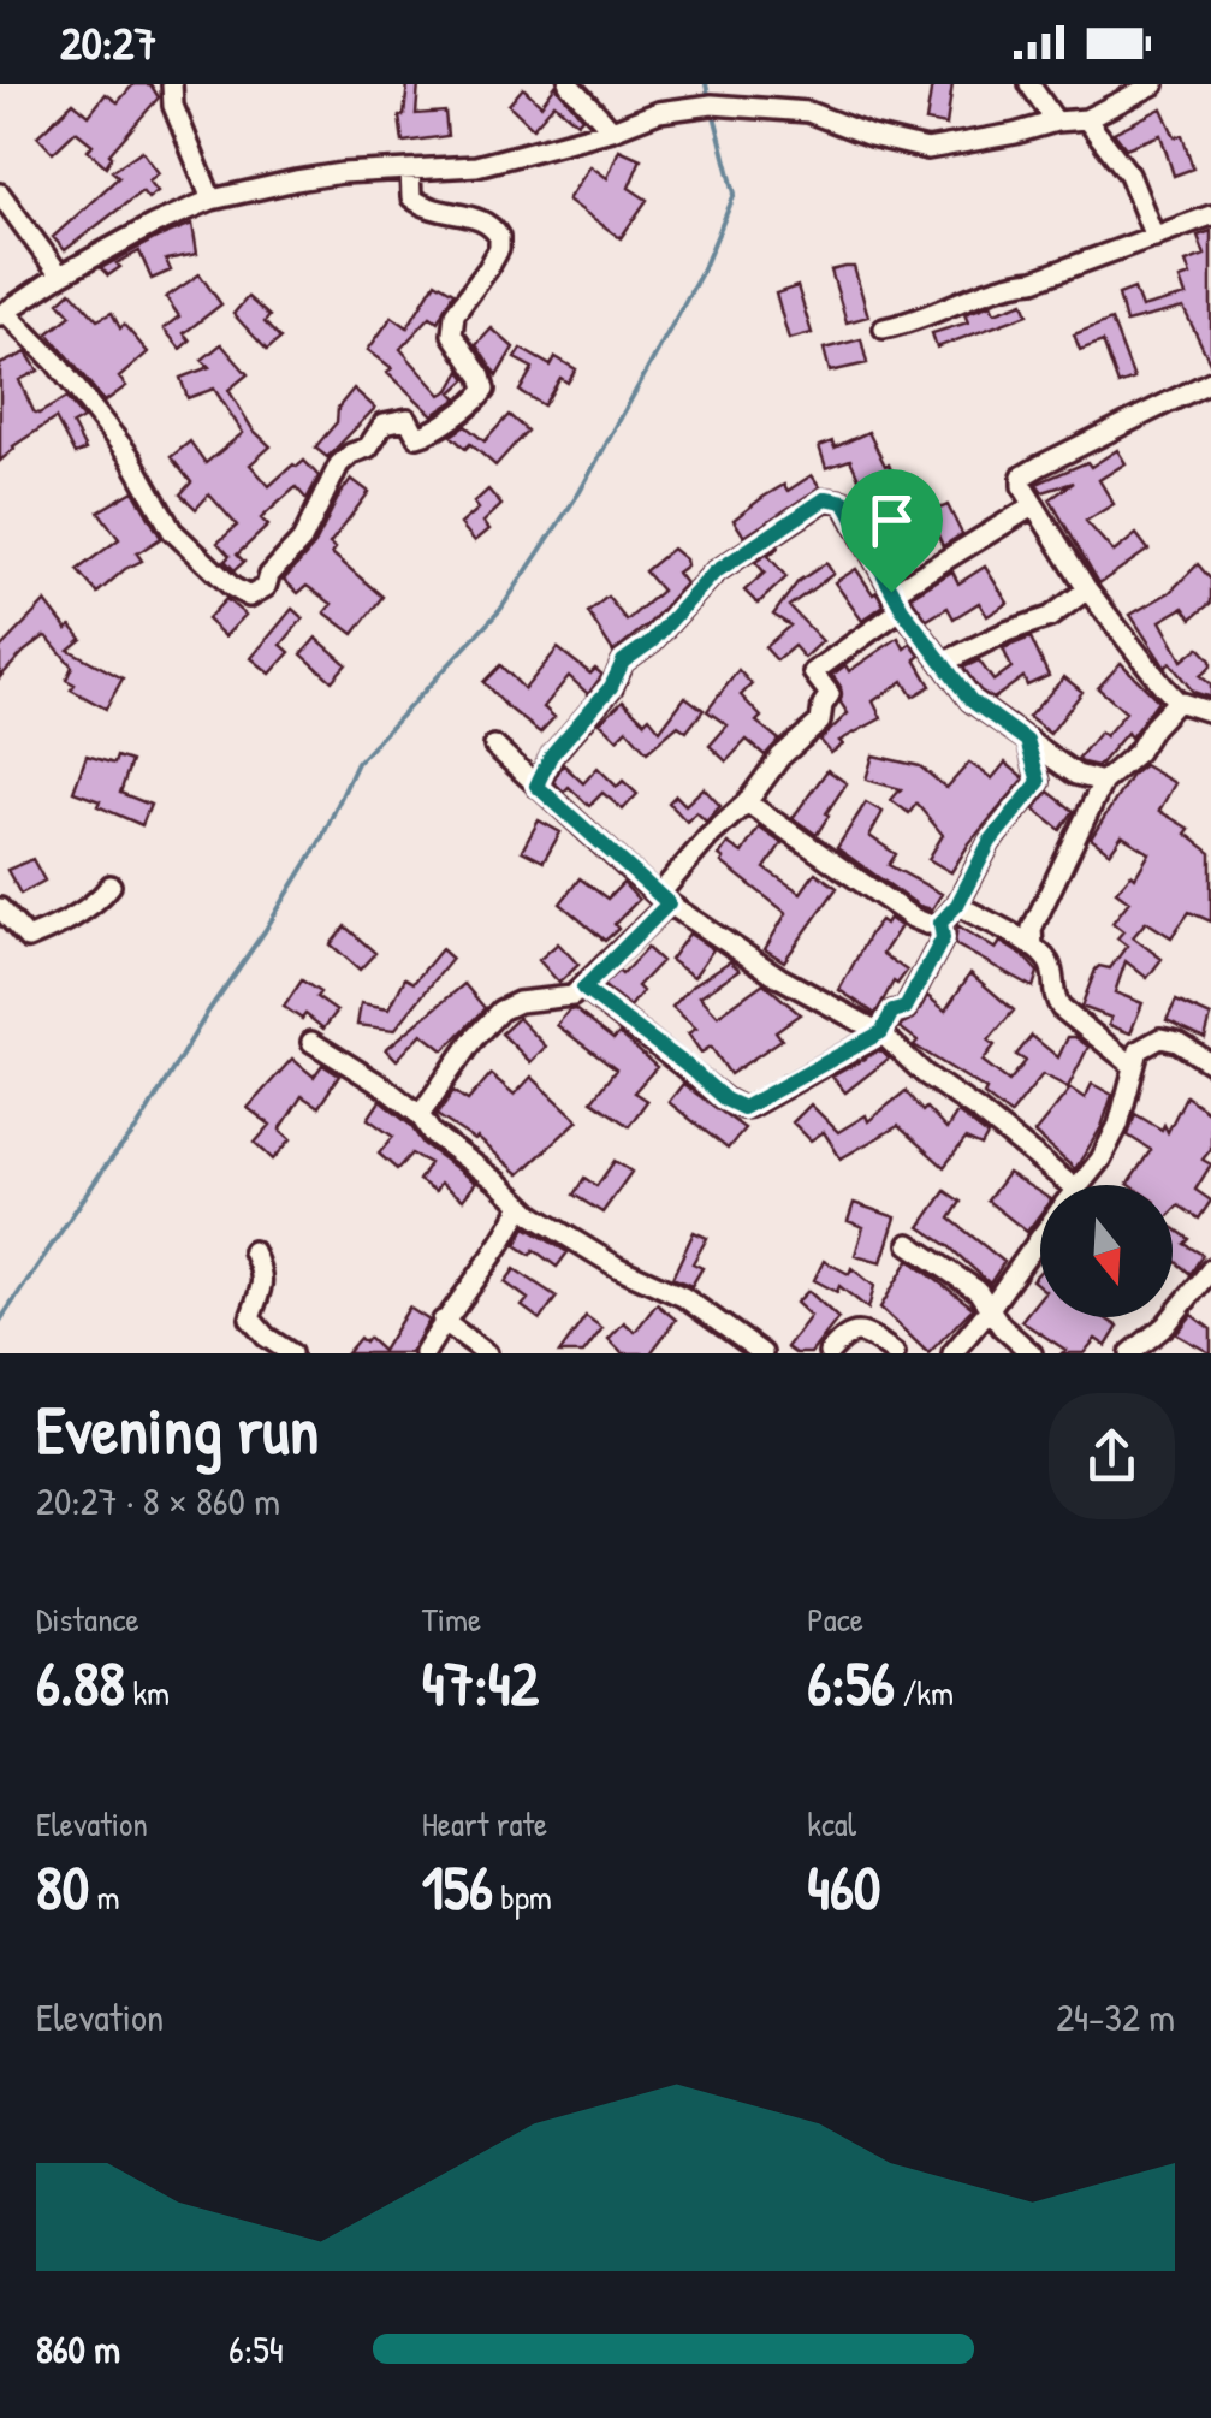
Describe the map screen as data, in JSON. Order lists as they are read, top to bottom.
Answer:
{
  "north": "bottom",
  "page": {
    "status": "20:27",
    "heading": ["Evening run", "20:27 · 8 × 860 m"],
    "stats": [
      ["Distance", "6.88 km"],
      ["Time", "47:42"],
      ["Pace", "6:56 /km"],
      ["Elevation", "80 m"],
      ["Heart rate", "156 bpm"],
      ["kcal", "460"]
    ],
    "chart": ["Elevation", "24–32 m"],
    "list": [
      {
        "name": "860 m",
        "note": "6:54"
      }
    ]
  }
}
